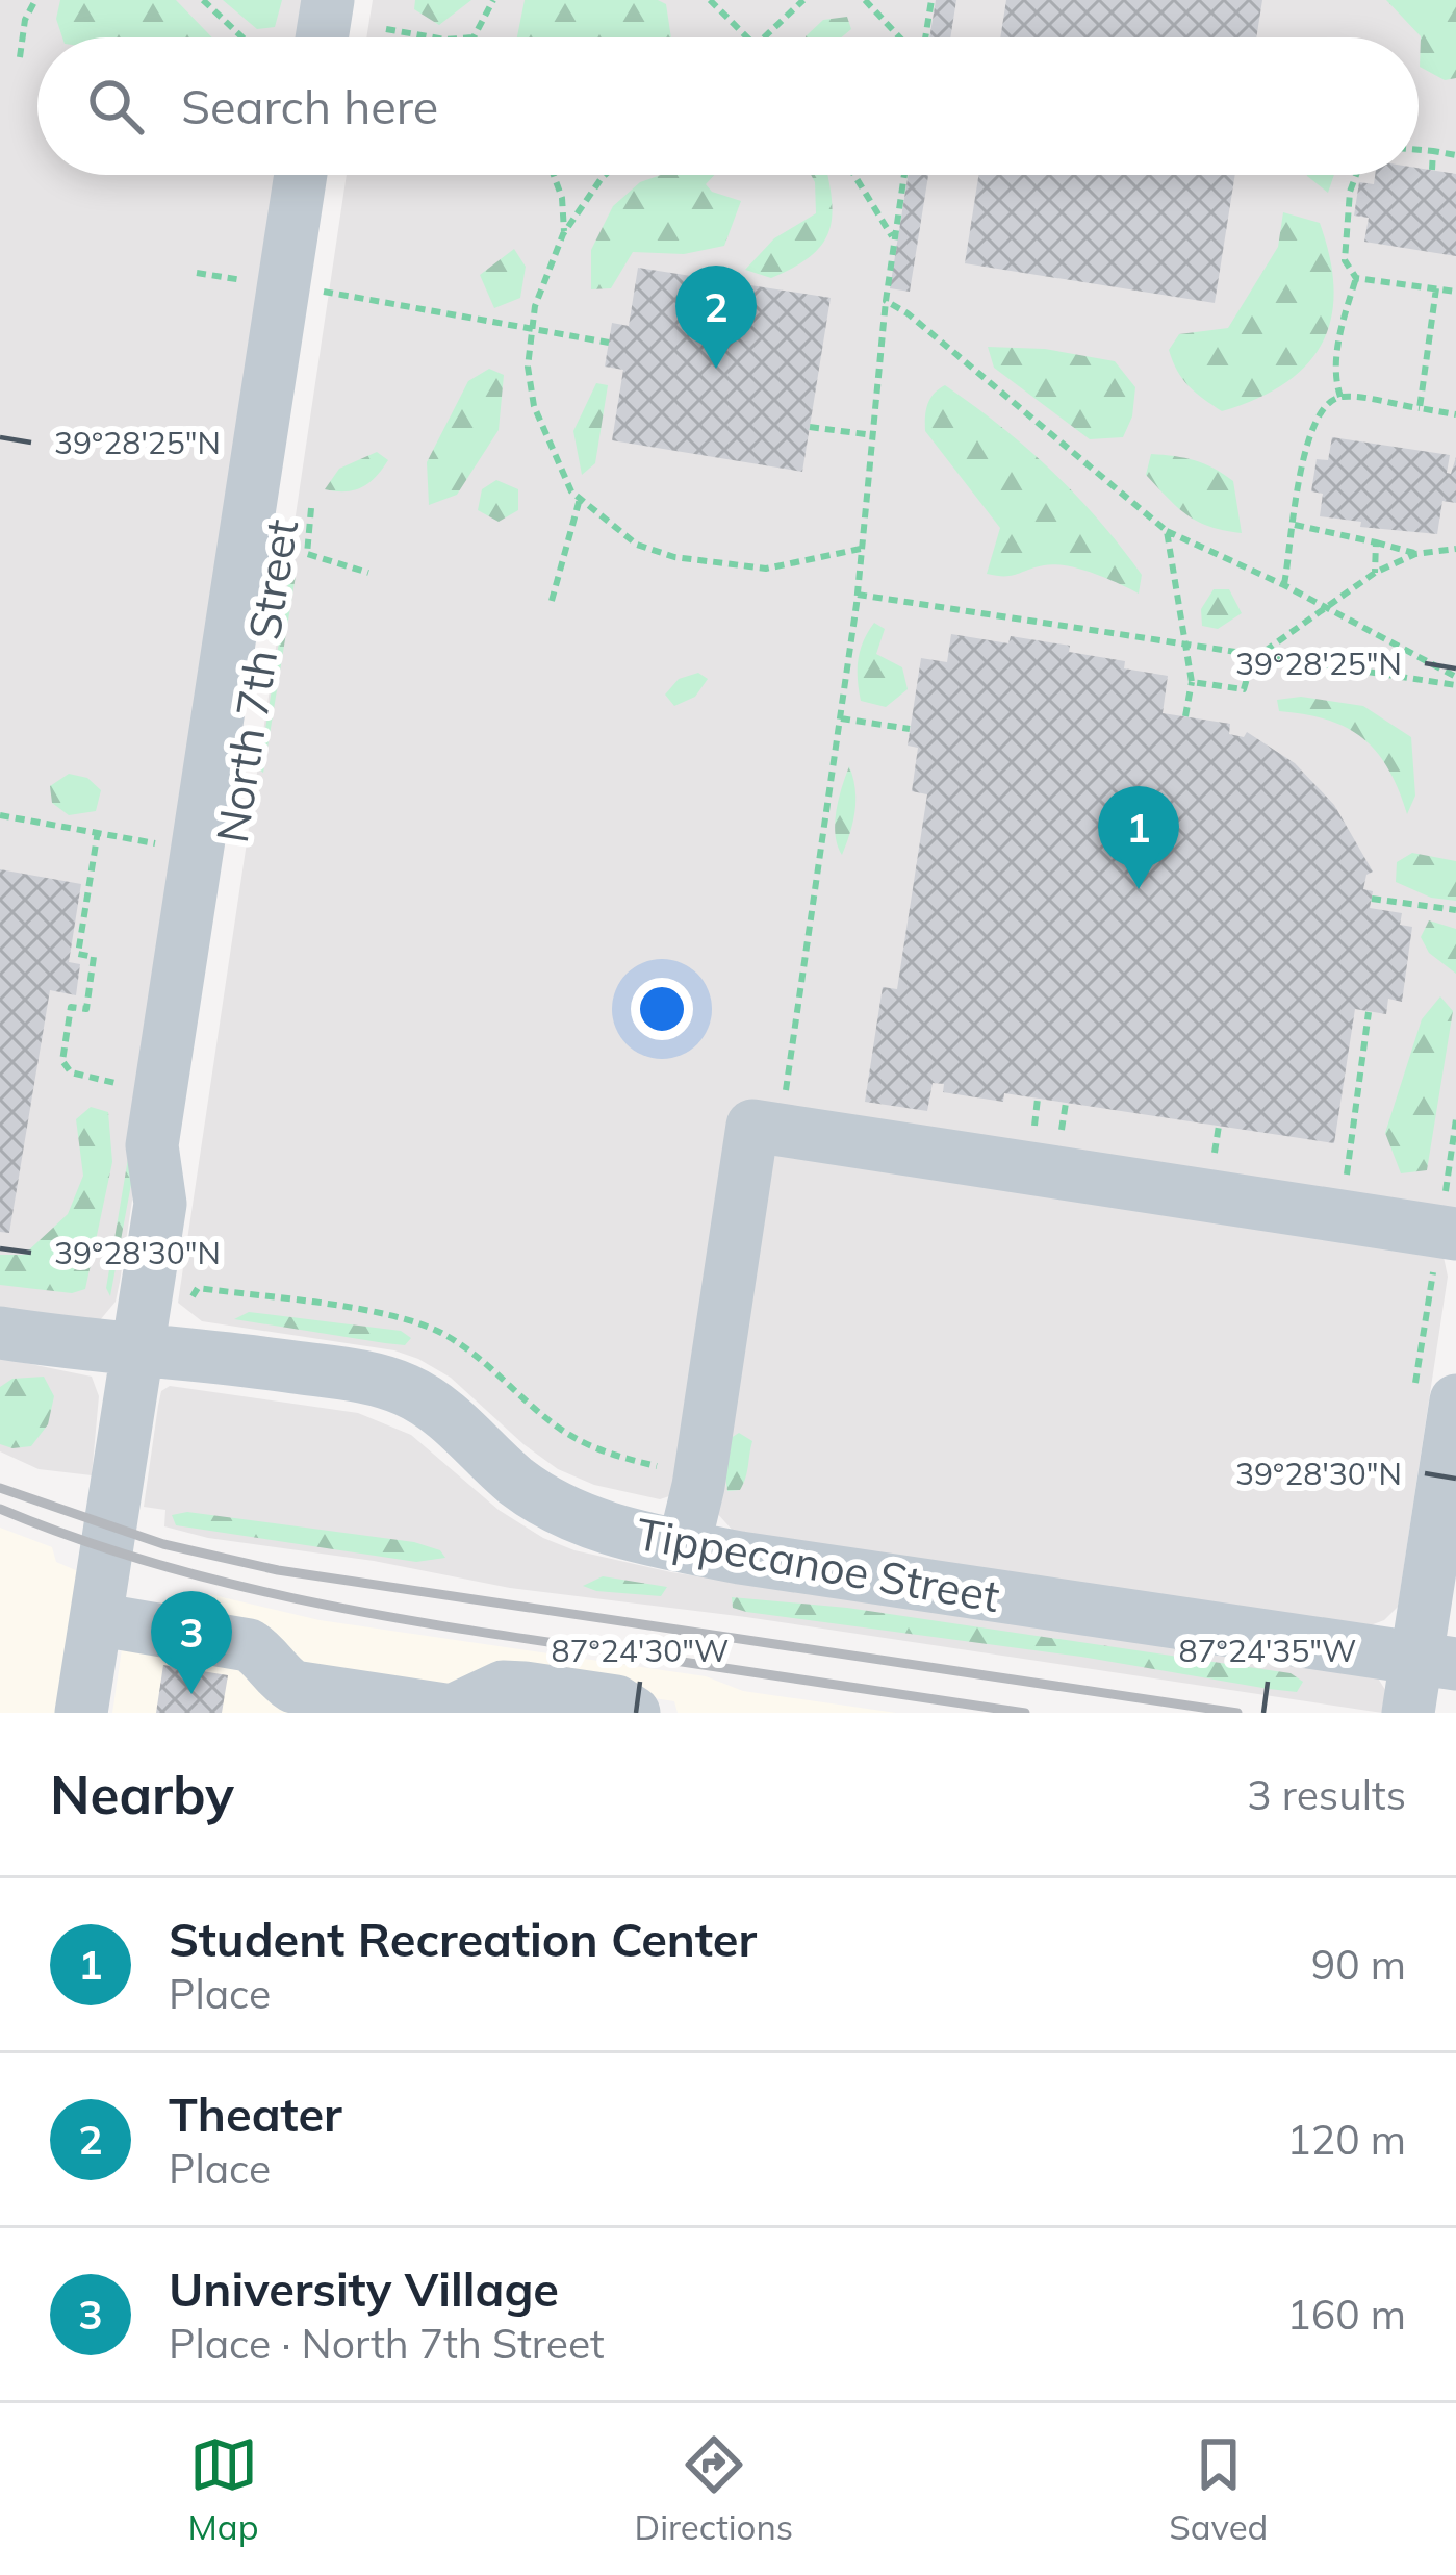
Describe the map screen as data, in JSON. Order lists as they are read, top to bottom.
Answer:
{
  "streets": {
    "street": ["North 7th Street", "Tippecanoe Street"]
  },
  "crossings": [
    ["North 7th Street", "Tippecanoe Street"]
  ],
  "page": {
    "search": "Search here",
    "pins": ["2", "1", "3"],
    "heading": ["Nearby", "3 results"],
    "list": [
      {
        "mark": "1",
        "name": "Student Recreation Center",
        "note": "Place",
        "value": "90 m"
      },
      {
        "mark": "2",
        "name": "Theater",
        "note": "Place",
        "value": "120 m"
      },
      {
        "mark": "3",
        "name": "University Village",
        "note": "Place · North 7th Street",
        "value": "160 m"
      }
    ],
    "nav": ["Map", "Directions", "Saved"]
  },
  "coordinates": [
    "39°28'25\"N",
    "39°28'30\"N",
    "87°24'30\"W",
    "87°24'35\"W"
  ]
}
